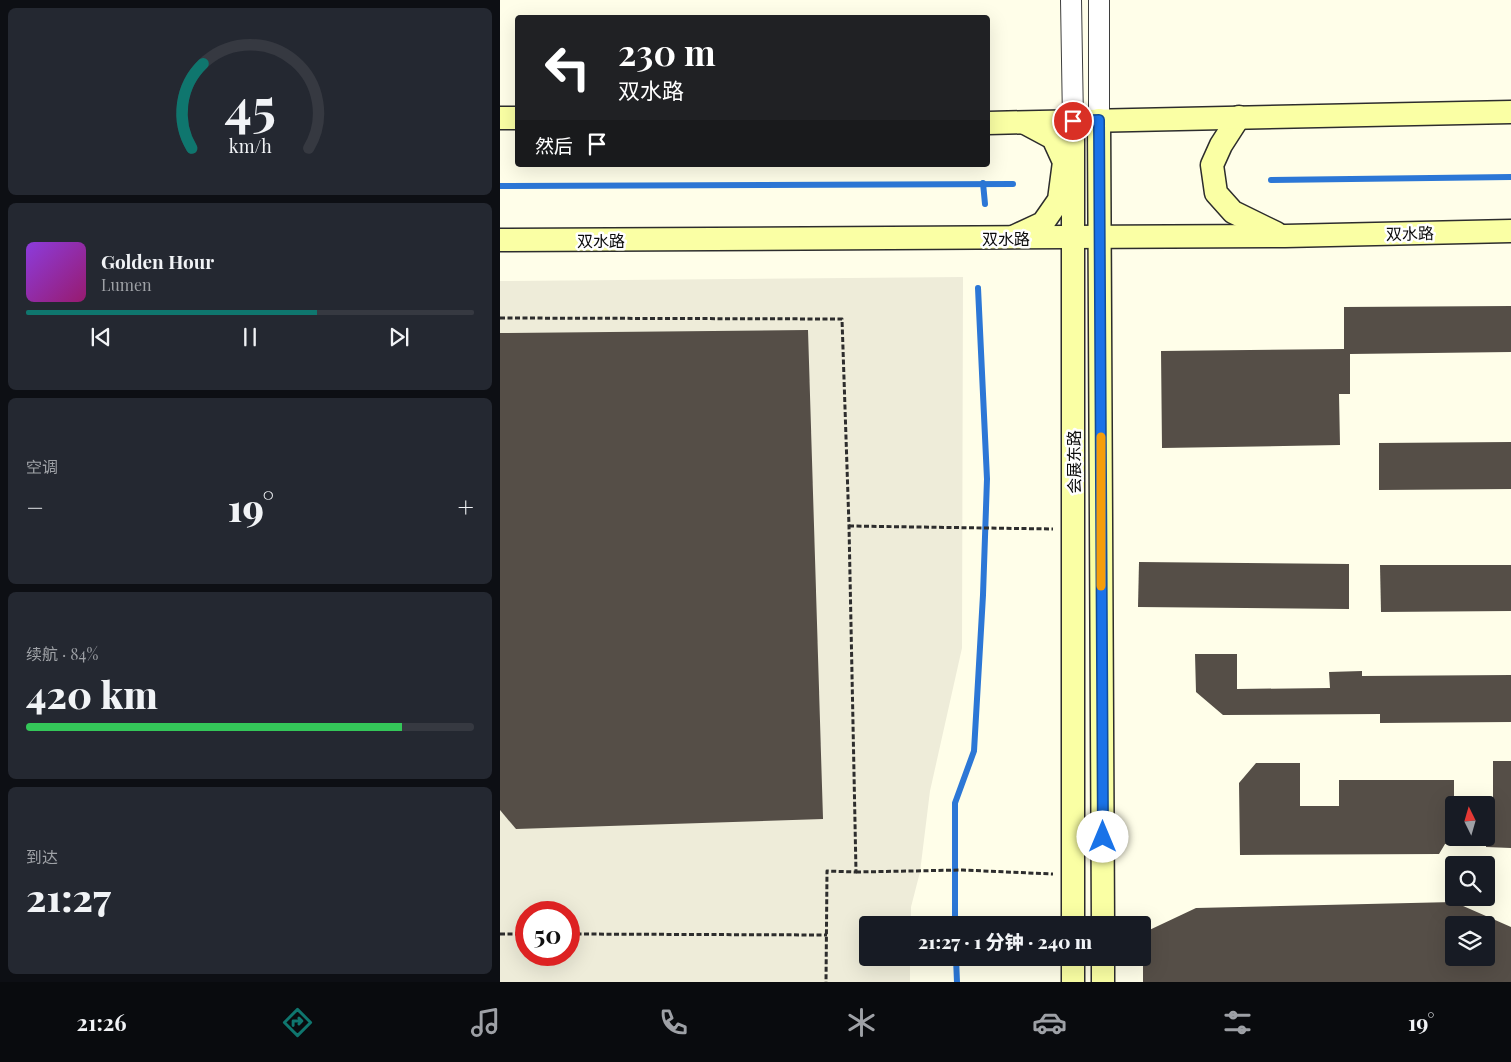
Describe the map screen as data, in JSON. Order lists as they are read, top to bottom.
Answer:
{
  "streets": {
    "main road": ["双水路", "会展东路"]
  },
  "crossings": [
    ["双水路", "会展东路"]
  ],
  "north": "top",
  "page": {
    "turn": ["230 m", "双水路"],
    "then": "然后",
    "song": ["Golden Hour", "Lumen"],
    "tile": [
      "空调",
      ["续航 · 84%", "420 km"],
      ["到达", "21:27"]
    ],
    "heat": ["−", "19°", "+"],
    "limit": "50",
    "trip": "21:27 · 1 分钟 · 240 m",
    "tabs": ["21:26", "19°"],
    "gauge": ["45", "km/h"]
  }
}
